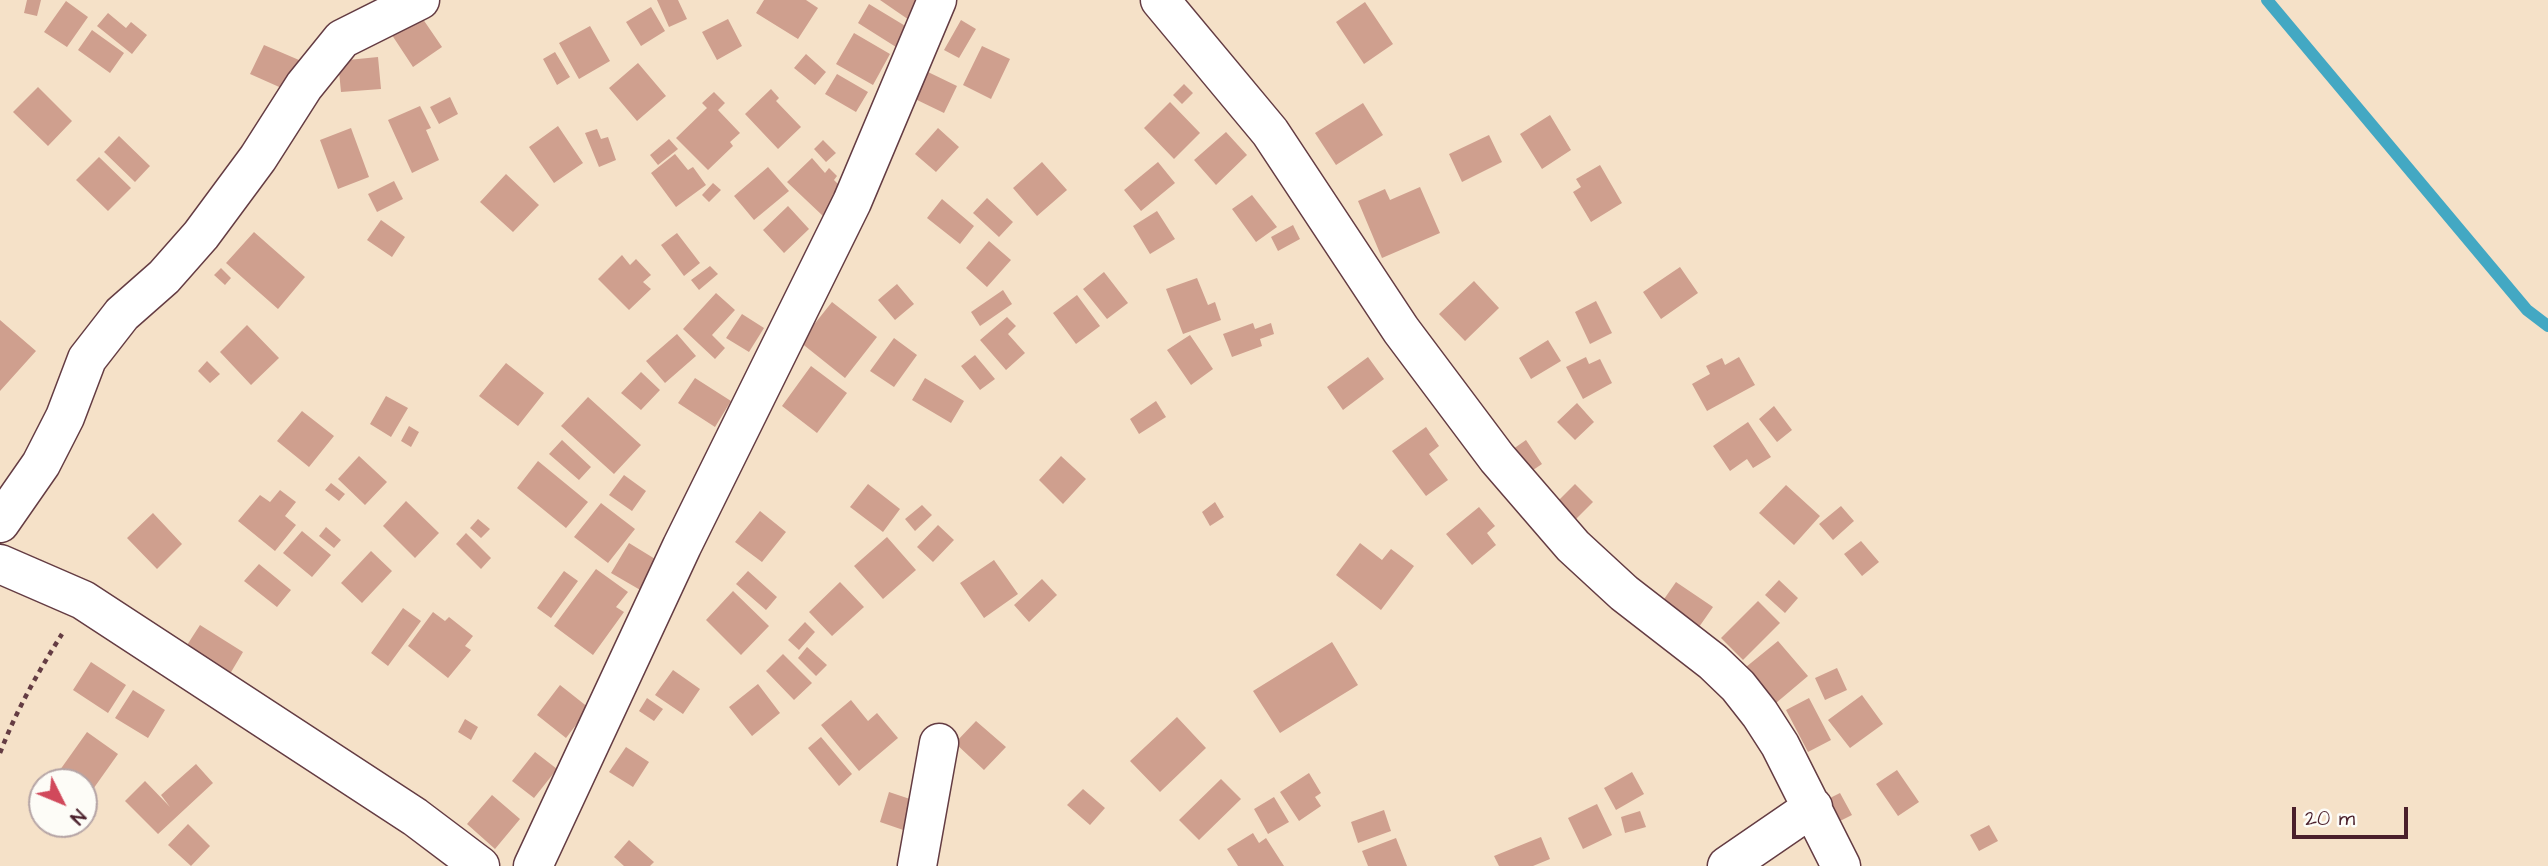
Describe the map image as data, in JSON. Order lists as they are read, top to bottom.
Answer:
{
  "scale_bar": "20 m",
  "north": "bottom right"
}
